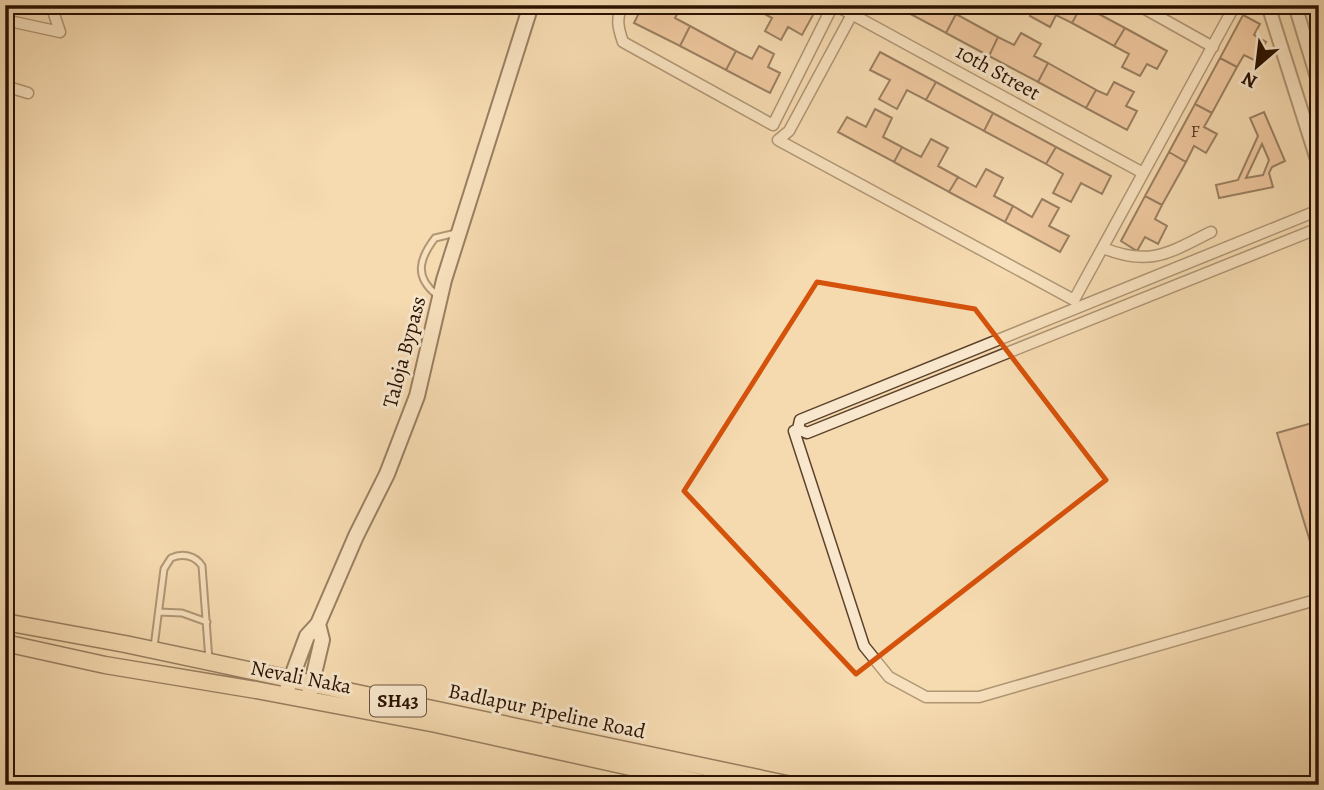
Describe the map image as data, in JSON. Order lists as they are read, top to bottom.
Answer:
{
  "streets": {
    "main road": ["Taloja Bypass", "Nevali Naka", "SH43"],
    "street": ["10th Street"]
  },
  "crossings": [
    ["Taloja Bypass", "Nevali Naka"],
    ["Taloja Bypass", "SH43"],
    ["Nevali Naka", "SH43"]
  ],
  "house_numbers": ["F"],
  "north": "bottom left"
}
